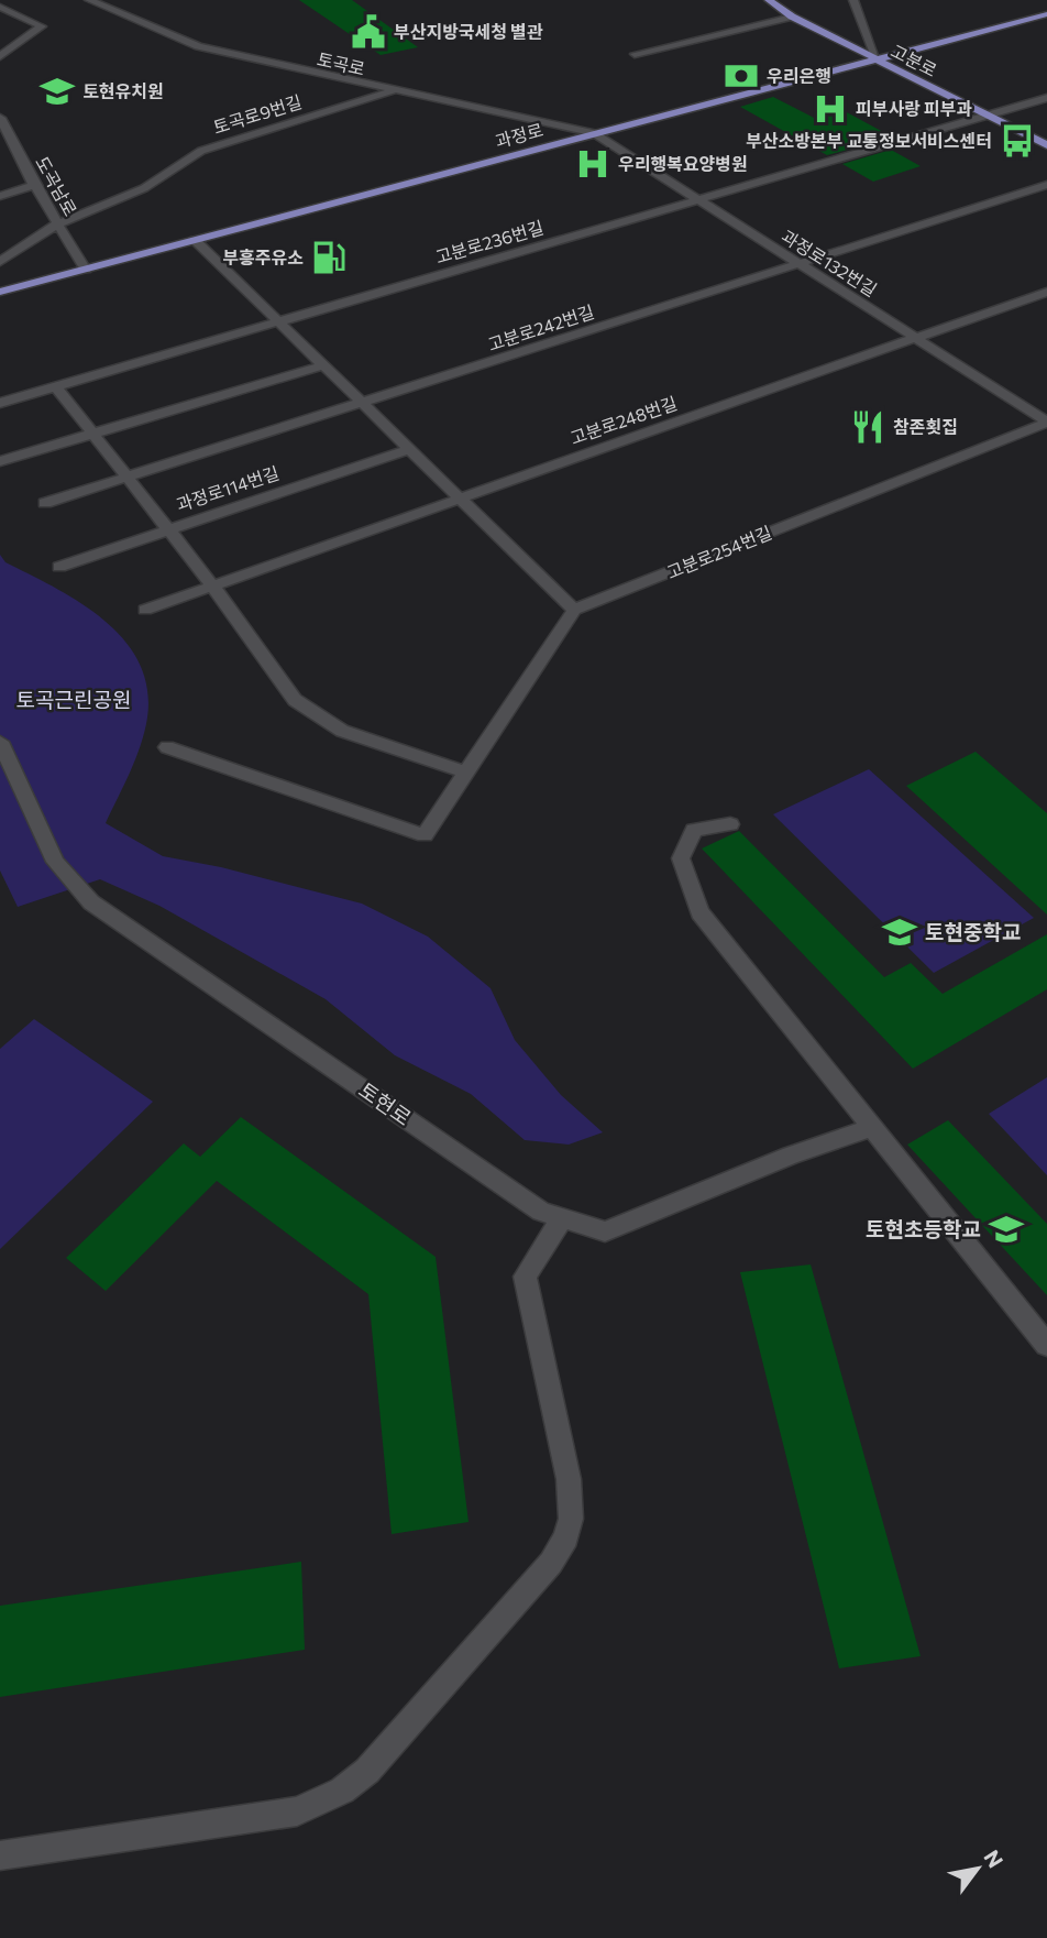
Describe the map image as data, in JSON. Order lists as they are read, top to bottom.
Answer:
{
  "streets": {
    "main road": ["고분로", "과정로"],
    "street": [
      "토곡로",
      "토곡로9번길",
      "도곡남로",
      "고분로236번길",
      "과정로132번길",
      "고분로242번길",
      "고분로248번길",
      "과정로114번길",
      "고분로254번길",
      "토현로"
    ]
  },
  "crossings": [
    ["고분로", "과정로"],
    ["고분로", "고분로236번길"],
    ["토곡로", "토곡로9번길"],
    ["토곡로", "과정로"],
    ["토곡로", "과정로132번길"],
    ["토곡로9번길", "도곡남로"],
    ["과정로", "도곡남로"],
    ["과정로", "과정로132번길"],
    ["고분로236번길", "과정로132번길"],
    ["과정로132번길", "고분로242번길"],
    ["과정로132번길", "고분로248번길"],
    ["과정로132번길", "고분로254번길"]
  ],
  "parks": ["토곡근린공원"],
  "places": {
    "public building": ["부산지방국세청 별관"],
    "bank": ["우리은행"],
    "school or university": ["토현유치원", "토현중학교", "토현초등학교"],
    "hospital": ["피부사랑 피부과", "우리행복요양병원"],
    "bus stop": ["부산소방본부 교통정보서비스센터"],
    "fuel station": ["부흥주유소"],
    "restaurant": ["참존횟집"]
  },
  "north": "top right"
}
